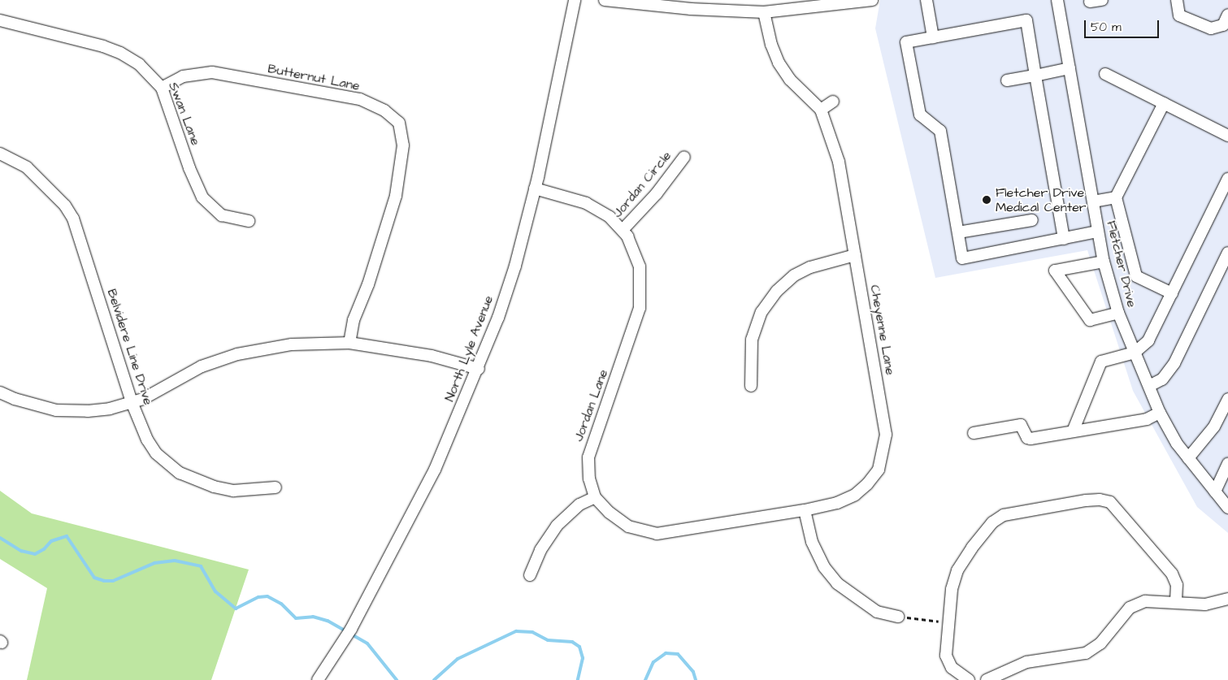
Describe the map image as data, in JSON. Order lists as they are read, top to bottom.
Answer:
{
  "streets": {
    "street": [
      "Butternut Lane",
      "Swan Lane",
      "Jordan Circle",
      "Fletcher Drive",
      "Cheyenne Lane",
      "Belvidere Line Drive",
      "North Lyle Avenue",
      "Jordan Lane"
    ]
  },
  "crossings": [
    ["Butternut Lane", "Swan Lane"],
    ["Jordan Circle", "Jordan Lane"],
    ["Cheyenne Lane", "Jordan Lane"],
    ["North Lyle Avenue", "Jordan Lane"]
  ],
  "places": ["Fletcher Drive Medical Center"],
  "scale_bar": "50 m"
}
